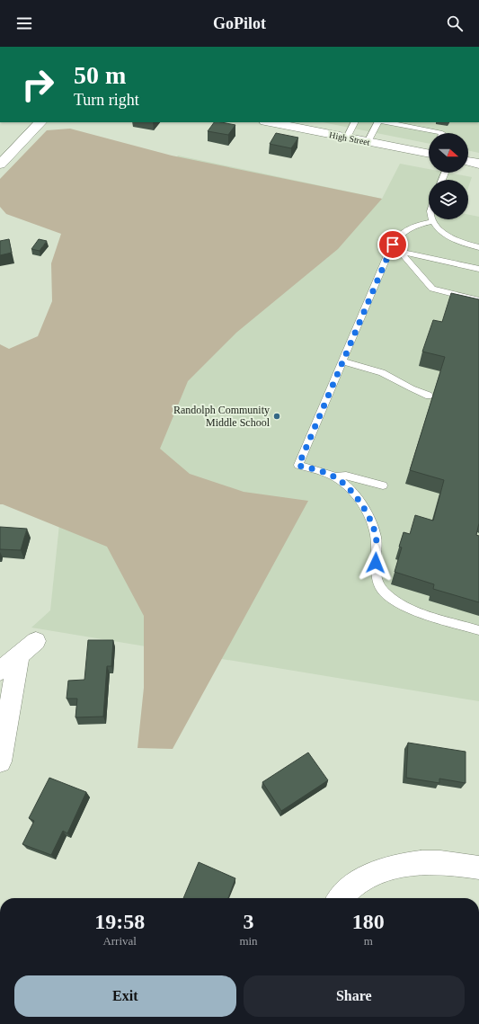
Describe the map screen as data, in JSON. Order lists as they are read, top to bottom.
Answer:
{
  "streets": {
    "main road": ["High Street"]
  },
  "places": ["Randolph Community Middle School"],
  "north": "right",
  "page": {
    "header": "GoPilot",
    "turn": ["50 m", "Turn right"],
    "eta": [
      "19:58",
      "Arrival",
      "3",
      "min",
      "180",
      "m"
    ],
    "buttons": ["Exit", "Share"]
  }
}
